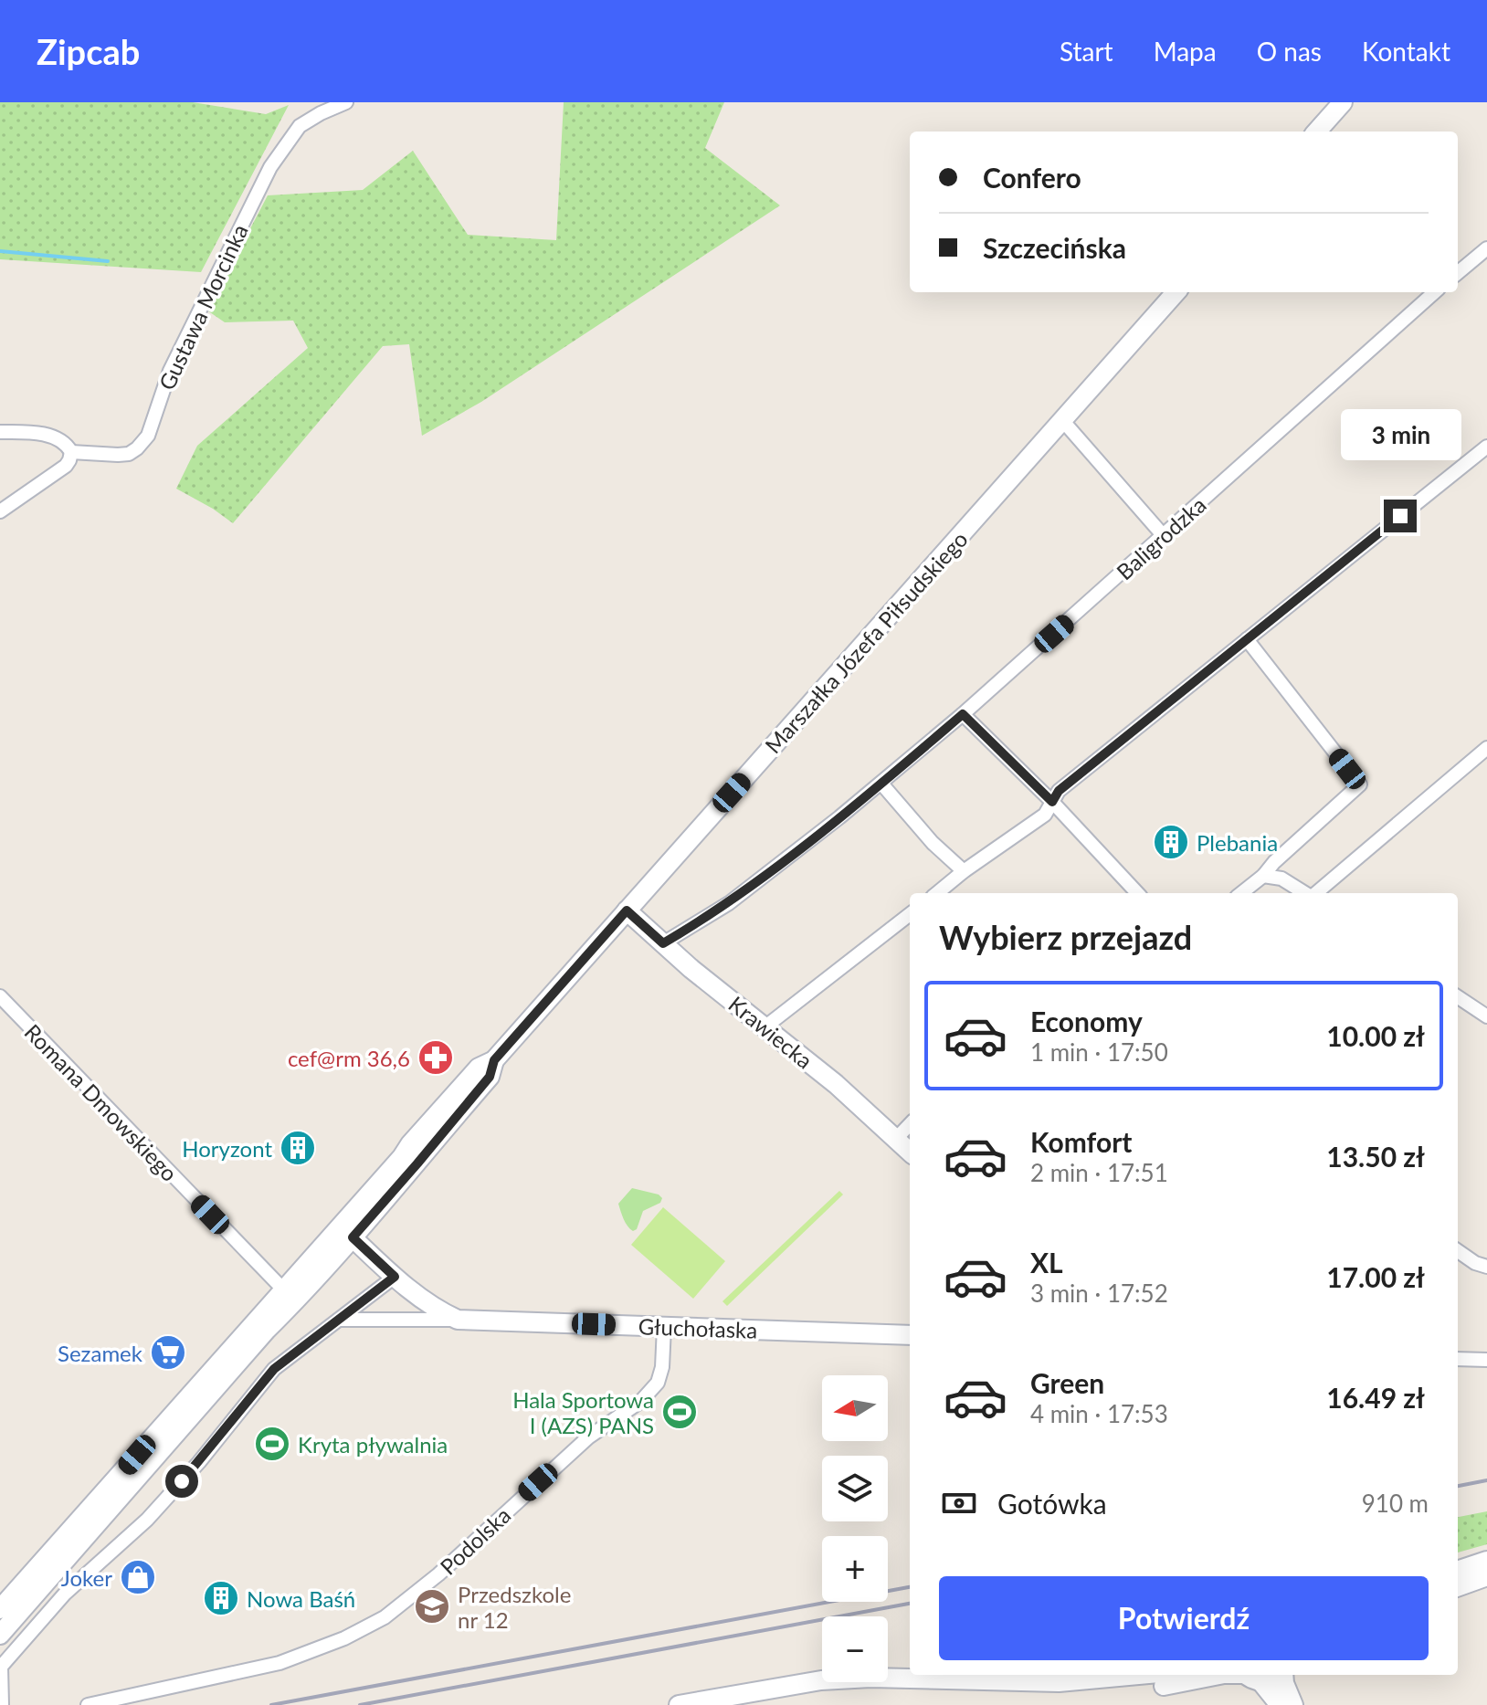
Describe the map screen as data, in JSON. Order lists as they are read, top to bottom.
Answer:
{
  "streets": {
    "main road": ["Marszałka Józefa Piłsudskiego", "Krawiecka", "Głuchołaska"],
    "street": [
      "Gustawa Morcinka",
      "Baligrodzka",
      "Romana Dmowskiego",
      "Podolska"
    ]
  },
  "crossings": [
    ["Baligrodzka", "Krawiecka"],
    ["Marszałka Józefa Piłsudskiego", "Krawiecka"],
    ["Marszałka Józefa Piłsudskiego", "Romana Dmowskiego"],
    ["Marszałka Józefa Piłsudskiego", "Głuchołaska"],
    ["Głuchołaska", "Podolska"]
  ],
  "places": {
    "building": ["Plebania", "Horyzont", "Nowa Baśń"],
    "pharmacy": ["cef@rm 36,6"],
    "supermarket": ["Sezamek"],
    "sports": ["Hala Sportowa I (AZS) PANS", "Kryta pływalnia"],
    "shop": ["Joker"],
    "school or university": ["Przedszkole nr 12"]
  },
  "north": "left",
  "page": {
    "header": "Zipcab",
    "nav": [
      "Start",
      "Mapa",
      "O nas",
      "Kontakt"
    ],
    "banner": ["Confero", "Szczecińska"],
    "bubble": "3 min",
    "heading": "Wybierz przejazd",
    "list": [
      {
        "name": "Economy",
        "note": "1 min · 17:50",
        "value": "10.00 zł"
      },
      {
        "name": "Komfort",
        "note": "2 min · 17:51",
        "value": "13.50 zł"
      },
      {
        "name": "XL",
        "note": "3 min · 17:52",
        "value": "17.00 zł"
      },
      {
        "name": "Green",
        "note": "4 min · 17:53",
        "value": "16.49 zł"
      }
    ],
    "map_buttons": ["+", "−"],
    "pay": ["Gotówka", "910 m"],
    "buttons": "Potwierdź"
  }
}
